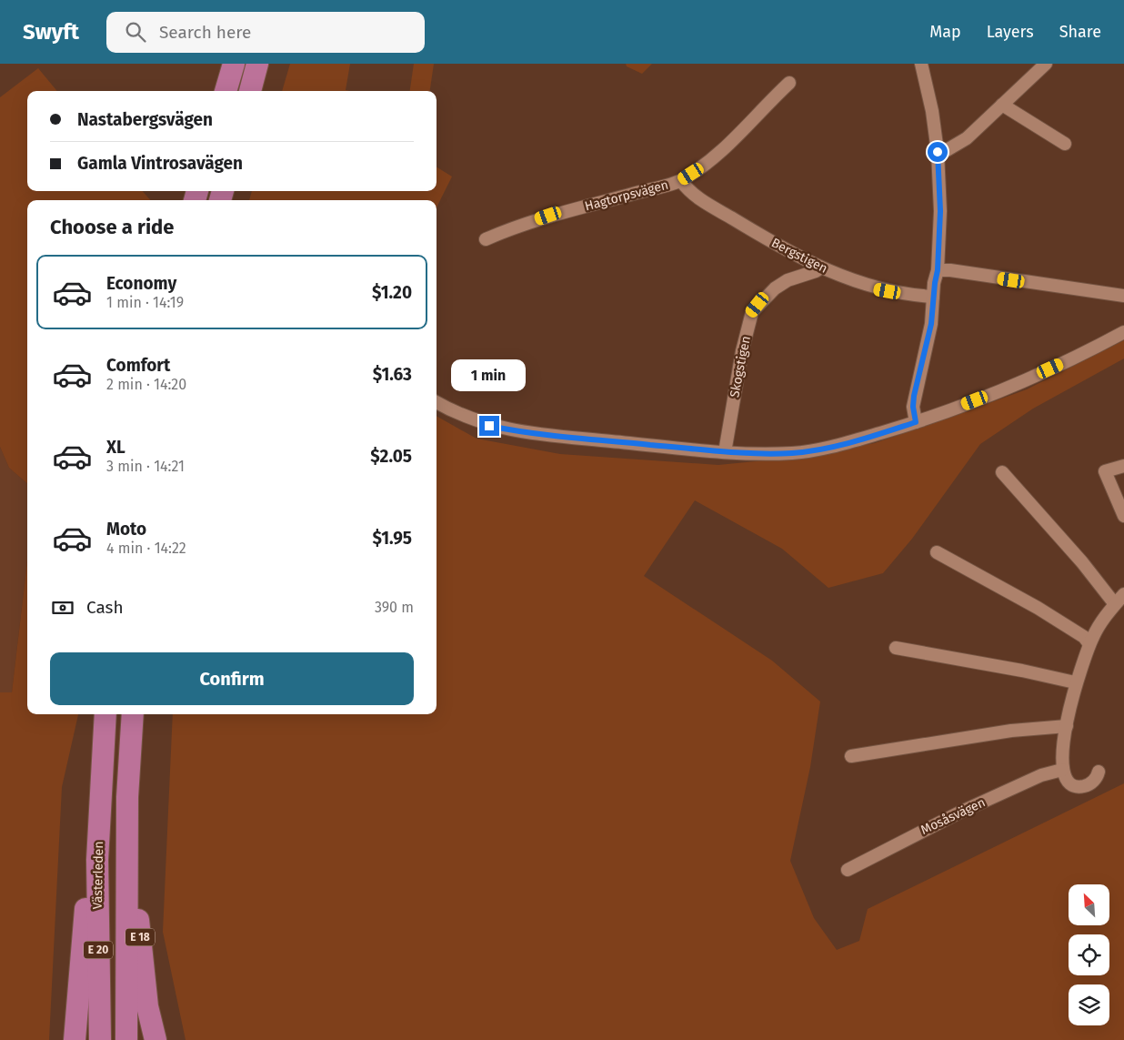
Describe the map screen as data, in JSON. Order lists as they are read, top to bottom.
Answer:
{
  "streets": {
    "highway": ["Västerleden", "E 18", "E 20"],
    "street": [
      "Hagtorpsvägen",
      "Bergstigen",
      "Skogstigen",
      "Mosåsvägen"
    ]
  },
  "crossings": [
    ["Hagtorpsvägen", "Bergstigen"],
    ["Bergstigen", "Skogstigen"],
    ["E 18", "E 20"]
  ],
  "north": "top left",
  "page": {
    "header": "Swyft",
    "search": "Search here",
    "nav": ["Map", "Layers", "Share"],
    "banner": ["Nastabergsvägen", "Gamla Vintrosavägen"],
    "heading": "Choose a ride",
    "list": [
      {
        "name": "Economy",
        "note": "1 min · 14:19",
        "value": "$1.20"
      },
      {
        "name": "Comfort",
        "note": "2 min · 14:20",
        "value": "$1.63"
      },
      {
        "name": "XL",
        "note": "3 min · 14:21",
        "value": "$2.05"
      },
      {
        "name": "Moto",
        "note": "4 min · 14:22",
        "value": "$1.95"
      }
    ],
    "bubble": "1 min",
    "pay": ["Cash", "390 m"],
    "buttons": "Confirm"
  }
}
